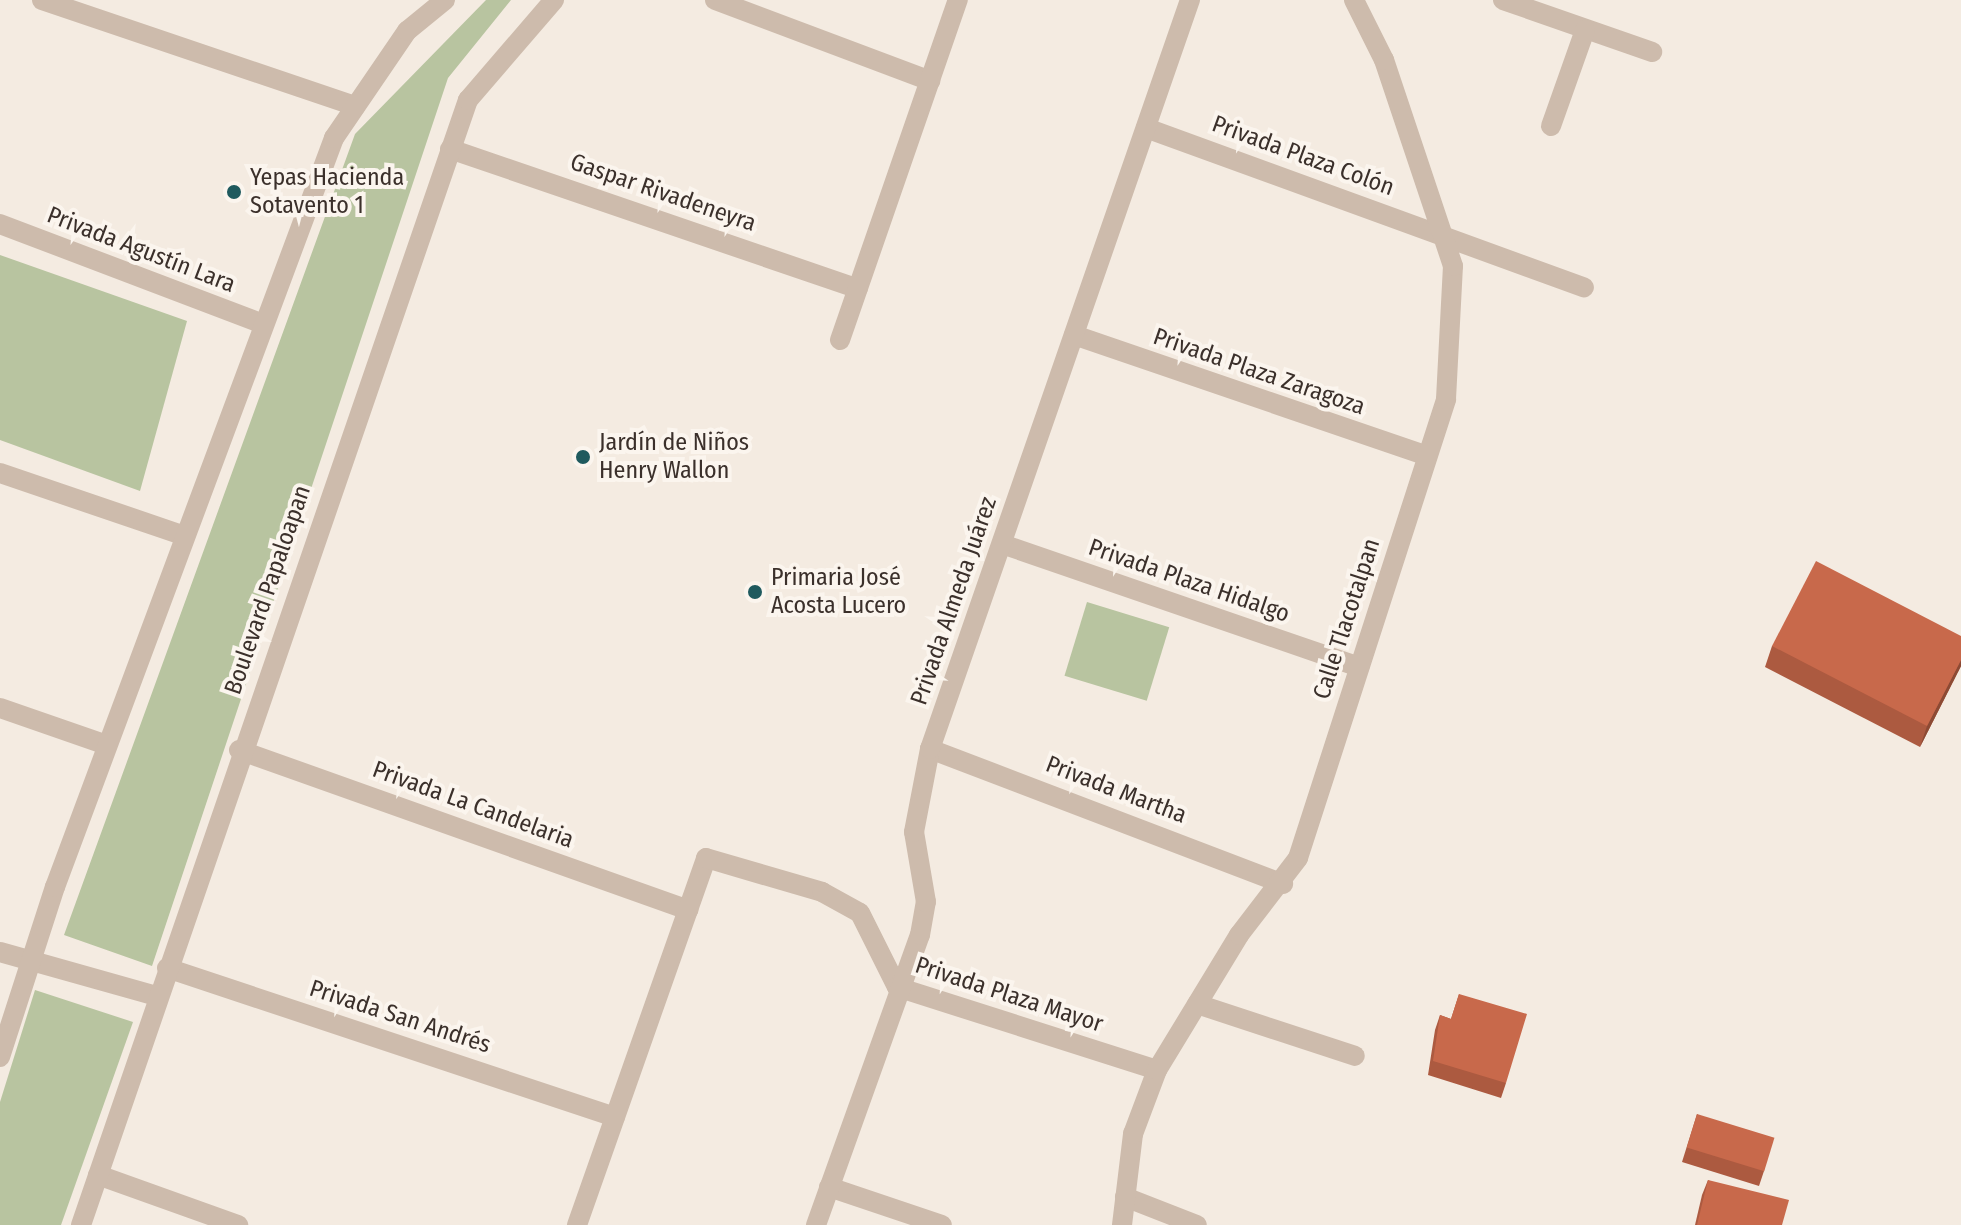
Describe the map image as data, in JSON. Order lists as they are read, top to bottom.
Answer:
{
  "streets": {
    "street": [
      "Privada Plaza Colón",
      "Gaspar Rivadeneyra",
      "Privada Agustín Lara",
      "Privada Plaza Zaragoza",
      "Privada Plaza Hidalgo",
      "Boulevard Papaloapan",
      "Privada Almeda Juárez",
      "Calle Tlacotalpan",
      "Privada Martha",
      "Privada La Candelaria",
      "Privada Plaza Mayor",
      "Privada San Andrés"
    ]
  },
  "crossings": [
    ["Privada Plaza Colón", "Privada Almeda Juárez"],
    ["Privada Plaza Colón", "Calle Tlacotalpan"],
    ["Gaspar Rivadeneyra", "Boulevard Papaloapan"],
    ["Privada Plaza Zaragoza", "Privada Almeda Juárez"],
    ["Privada Plaza Zaragoza", "Calle Tlacotalpan"],
    ["Privada Plaza Hidalgo", "Privada Almeda Juárez"],
    ["Privada Plaza Hidalgo", "Calle Tlacotalpan"],
    ["Boulevard Papaloapan", "Privada La Candelaria"],
    ["Boulevard Papaloapan", "Privada San Andrés"],
    ["Privada Almeda Juárez", "Privada Martha"],
    ["Privada Almeda Juárez", "Privada Plaza Mayor"],
    ["Calle Tlacotalpan", "Privada Martha"],
    ["Calle Tlacotalpan", "Privada Plaza Mayor"],
    ["Privada La Candelaria", "Privada Plaza Mayor"]
  ],
  "places": ["Yepas Hacienda Sotavento 1", "Jardín de Niños Henry Wallon", "Primaria José Acosta Lucero"]
}
